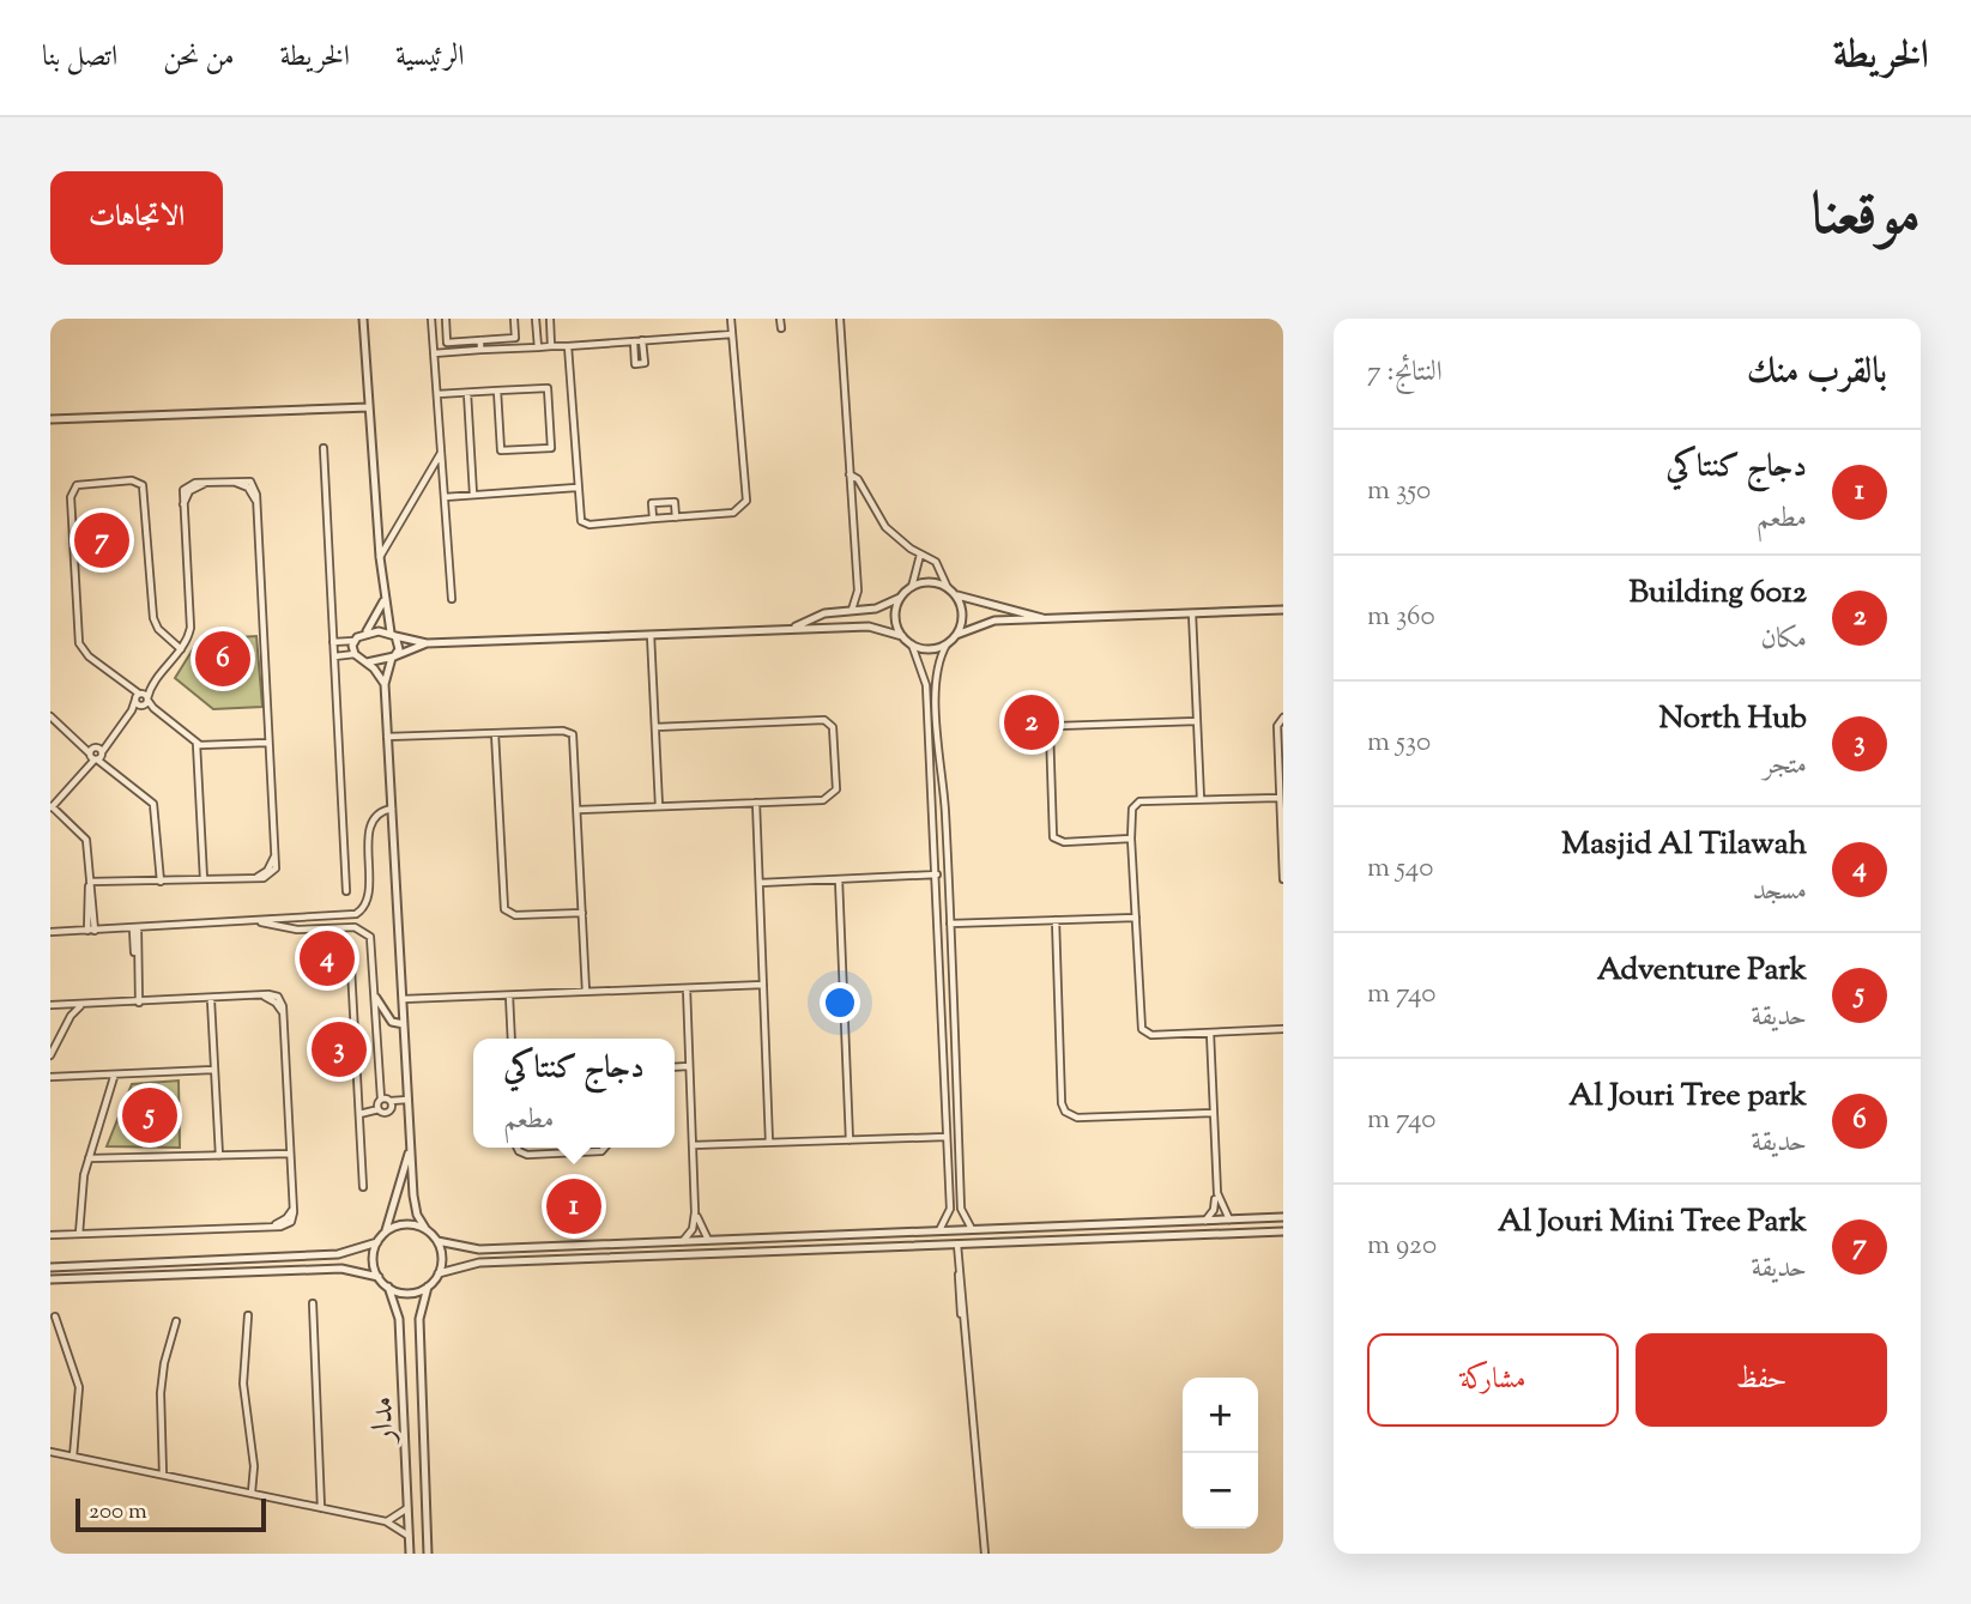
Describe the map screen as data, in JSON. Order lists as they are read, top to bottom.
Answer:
{
  "streets": {
    "street": ["مدار"]
  },
  "scale_bar": "200 m",
  "page": {
    "header": "الخريطة",
    "nav": [
      "الرئيسية",
      "الخريطة",
      "من نحن",
      "اتصل بنا"
    ],
    "title": "موقعنا",
    "buttons": [
      "الاتجاهات",
      ["حفظ", "مشاركة"]
    ],
    "heading": ["بالقرب منك", "النتائج: 7"],
    "list": [
      {
        "mark": "1",
        "name": "دجاج كنتاكي",
        "note": "مطعم",
        "value": "350 m"
      },
      {
        "mark": "2",
        "name": "Building 6012",
        "note": "مكان",
        "value": "360 m"
      },
      {
        "mark": "3",
        "name": "North Hub",
        "note": "متجر",
        "value": "530 m"
      },
      {
        "mark": "4",
        "name": "Masjid Al Tilawah",
        "note": "مسجد",
        "value": "540 m"
      },
      {
        "mark": "5",
        "name": "Adventure Park",
        "note": "حديقة",
        "value": "740 m"
      },
      {
        "mark": "6",
        "name": "Al Jouri Tree park",
        "note": "حديقة",
        "value": "740 m"
      },
      {
        "mark": "7",
        "name": "Al Jouri Mini Tree Park",
        "note": "حديقة",
        "value": "920 m"
      }
    ],
    "pins": [
      "7",
      "6",
      "2",
      "4",
      "3",
      "5",
      "1"
    ],
    "popup": ["دجاج كنتاكي", "مطعم"],
    "map_buttons": ["+", "−"],
    "scale": "200 m"
  }
}
